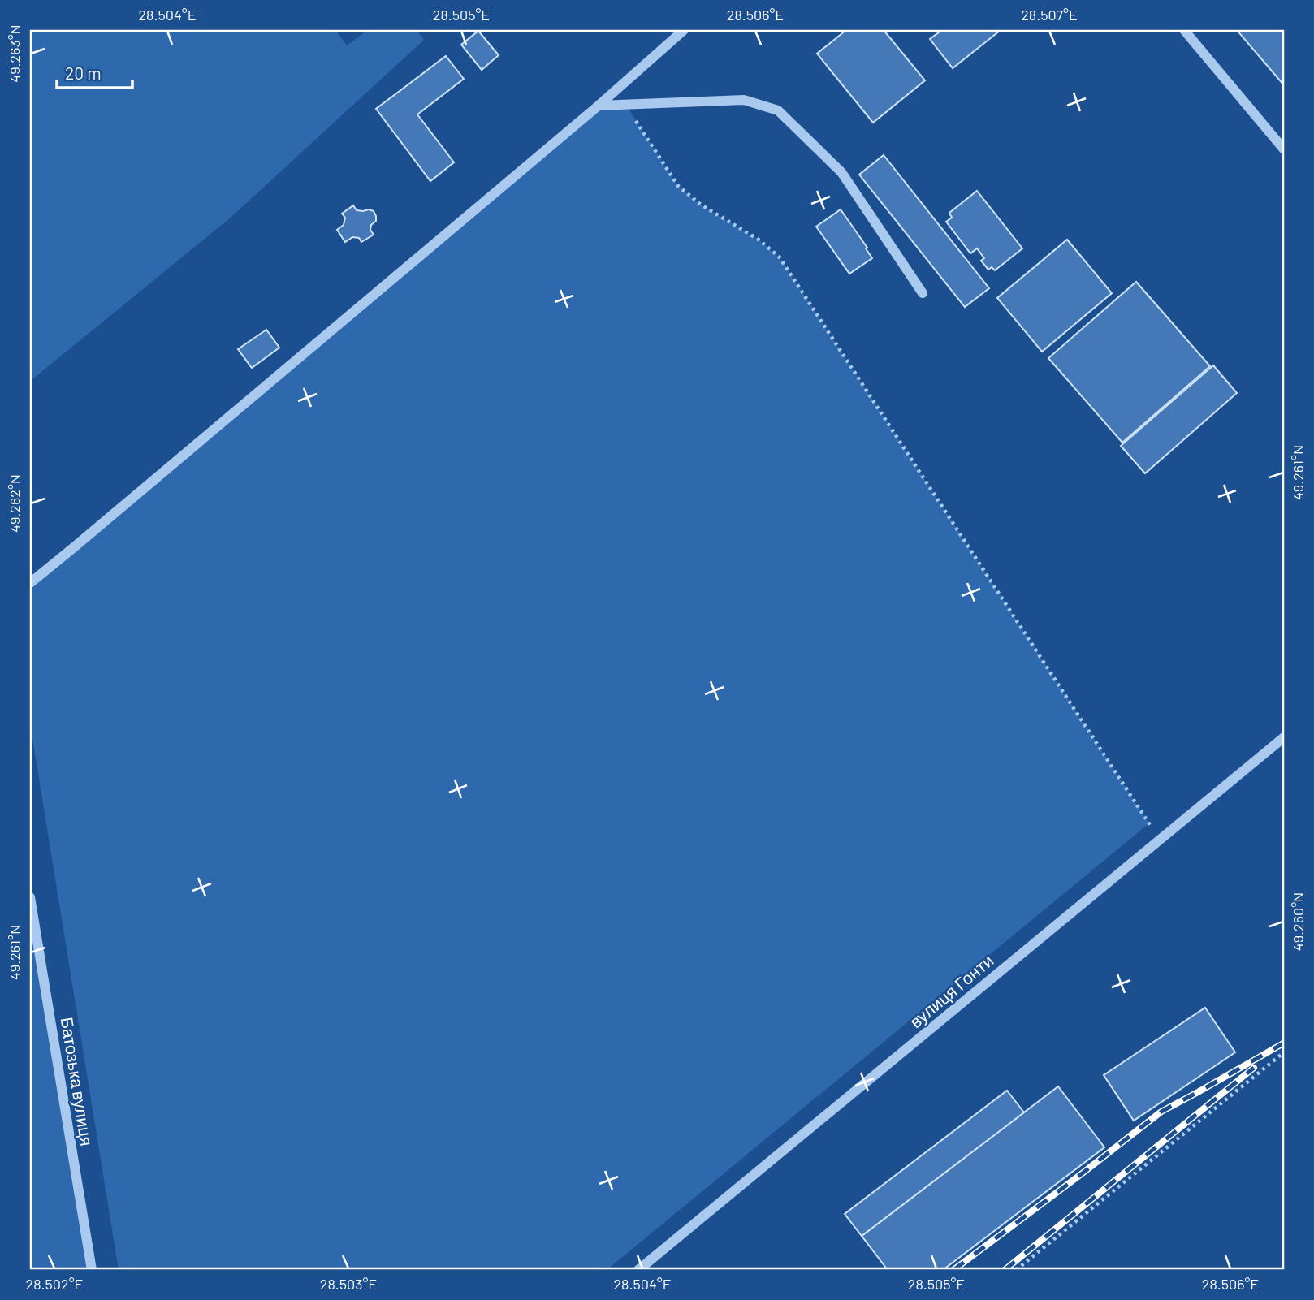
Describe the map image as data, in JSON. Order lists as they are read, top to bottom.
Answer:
{
  "streets": {
    "street": ["вулиця Гонти", "Батозька вулиця"]
  },
  "scale_bar": "20 m",
  "coordinates": [
    "28.504°E",
    "28.505°E",
    "28.506°E",
    "28.507°E",
    "49.263°N",
    "49.261°N",
    "49.262°N",
    "49.260°N",
    "28.502°E",
    "28.503°E"
  ]
}
